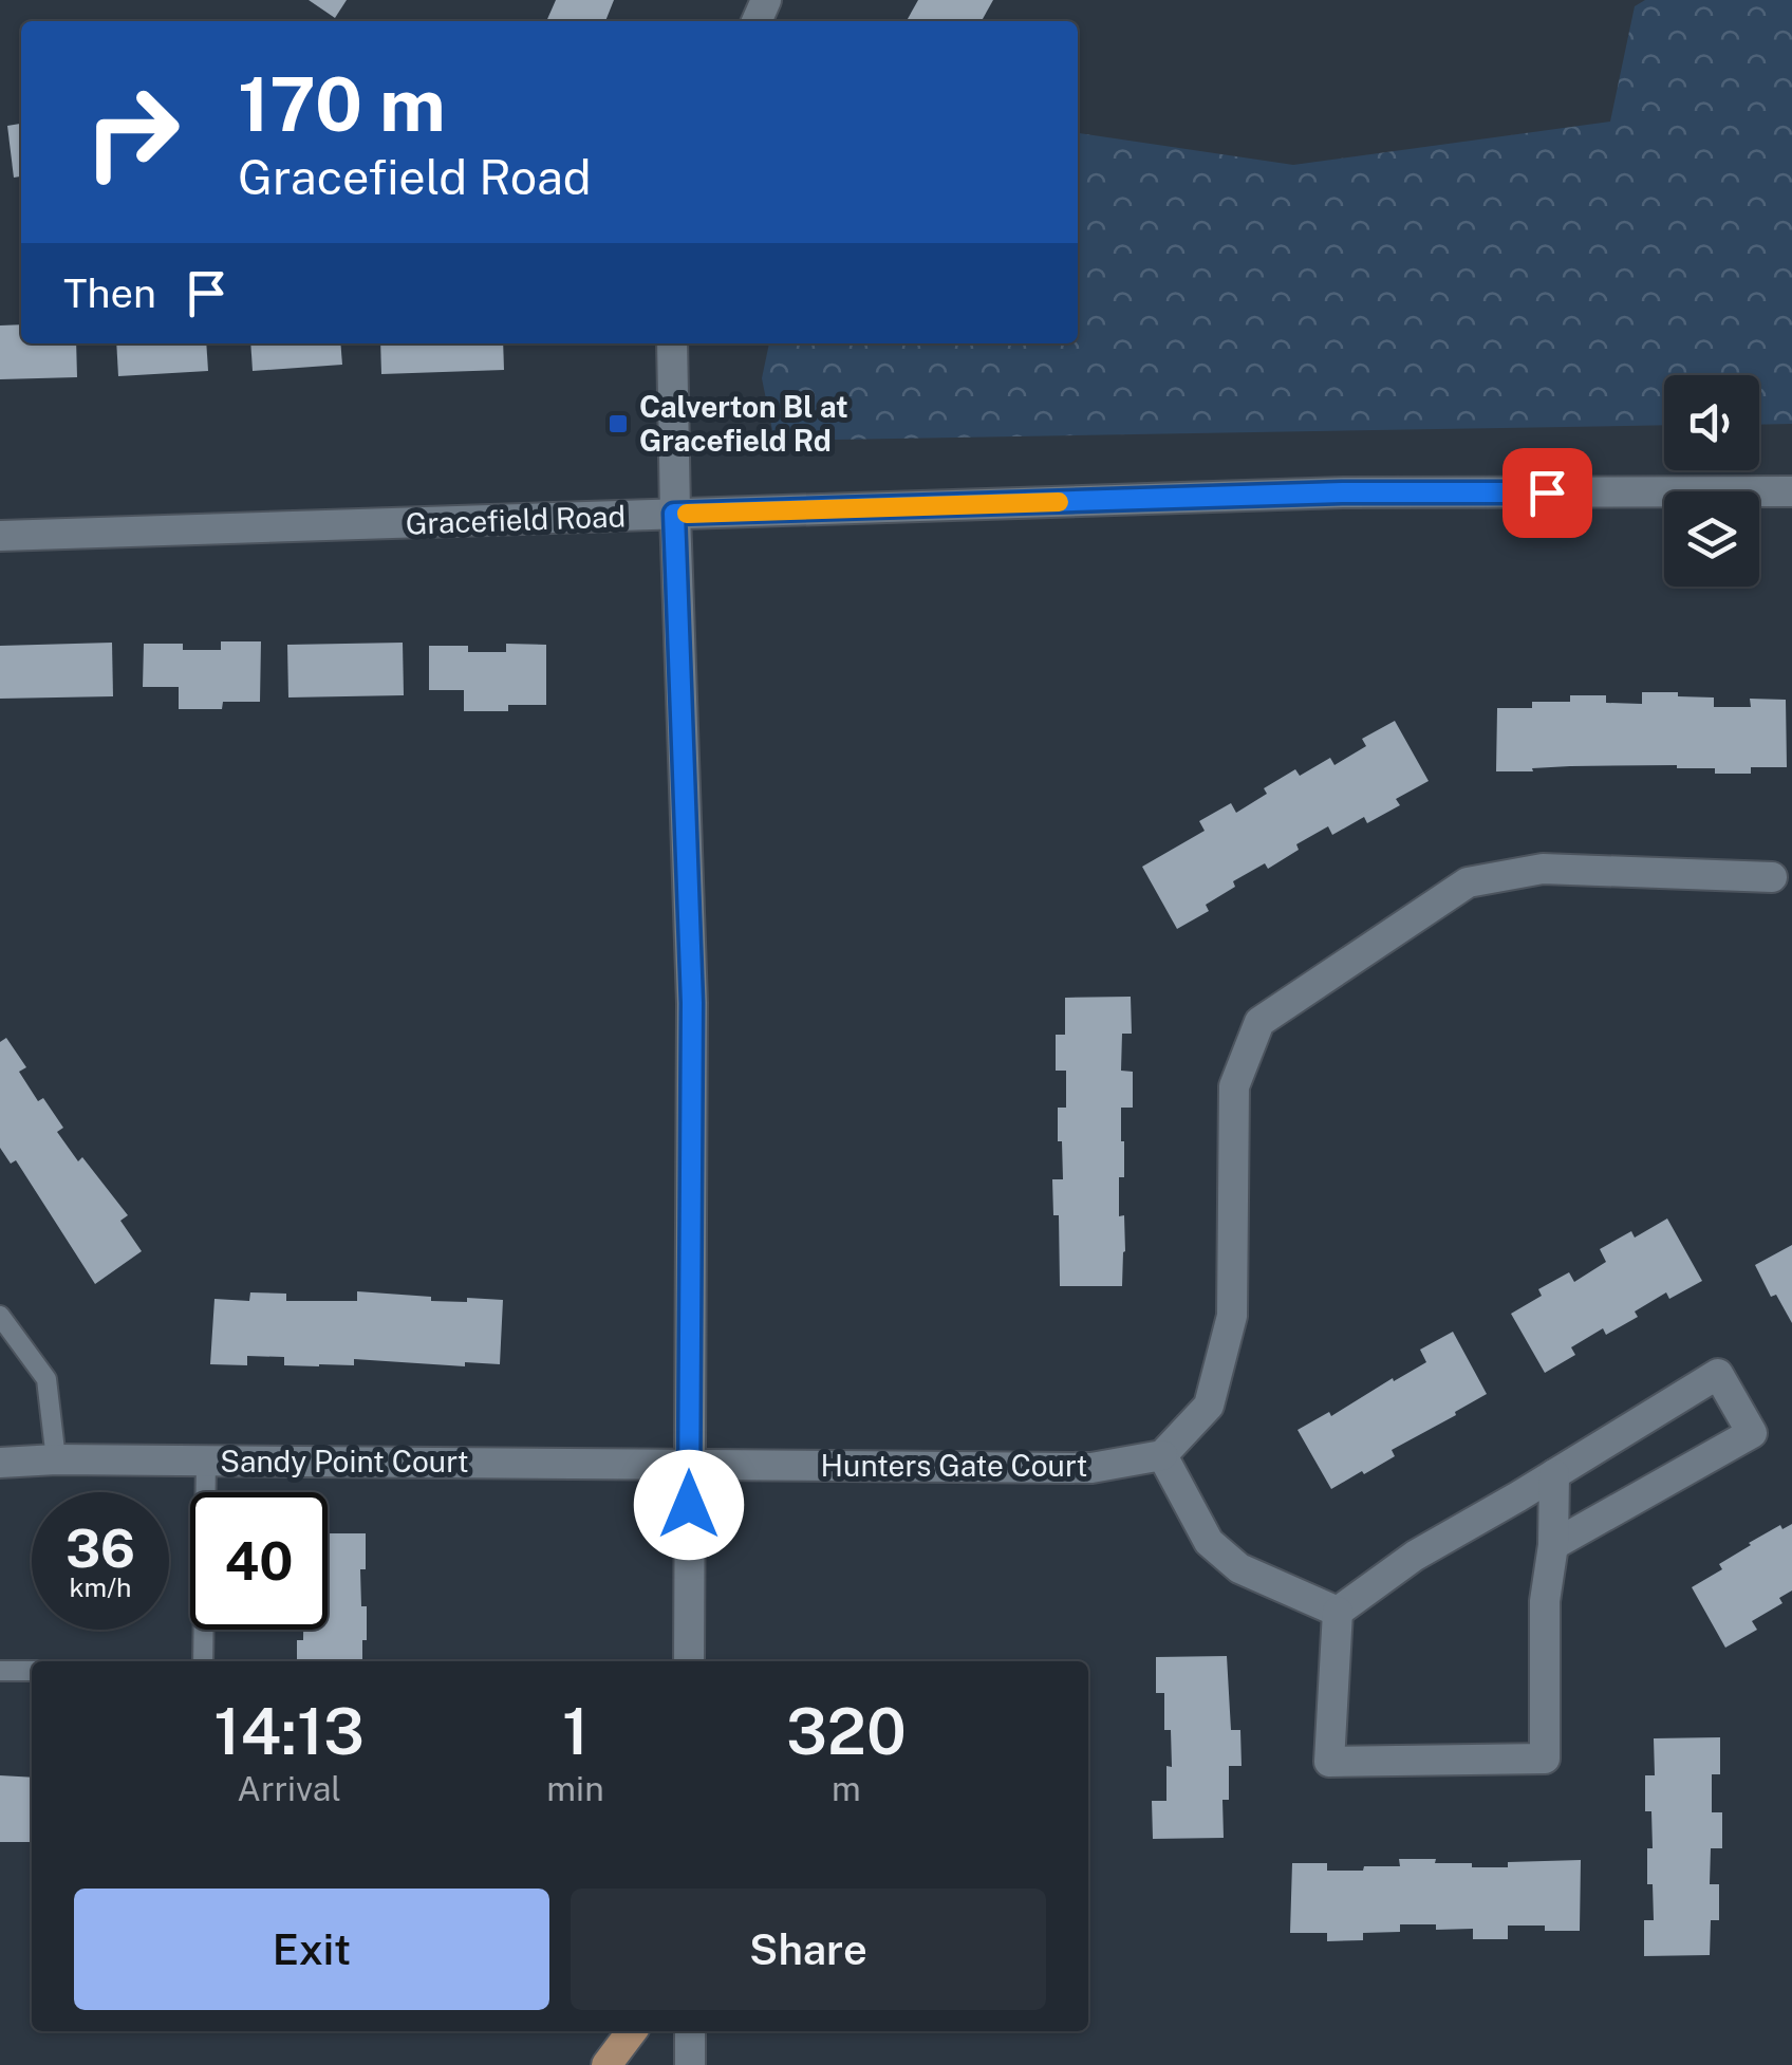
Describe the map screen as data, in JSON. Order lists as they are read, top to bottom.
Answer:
{
  "streets": {
    "street": ["Gracefield Road", "Sandy Point Court", "Hunters Gate Court"]
  },
  "crossings": [
    ["Sandy Point Court", "Hunters Gate Court"]
  ],
  "places": {
    "transit": ["Calverton Bl at Gracefield Rd"]
  },
  "page": {
    "turn": ["170 m", "Gracefield Road"],
    "then": "Then",
    "speed": "36 km/h",
    "limit": "40",
    "eta": [
      "14:13",
      "Arrival",
      "1",
      "min",
      "320",
      "m"
    ],
    "buttons": ["Exit", "Share"]
  }
}
